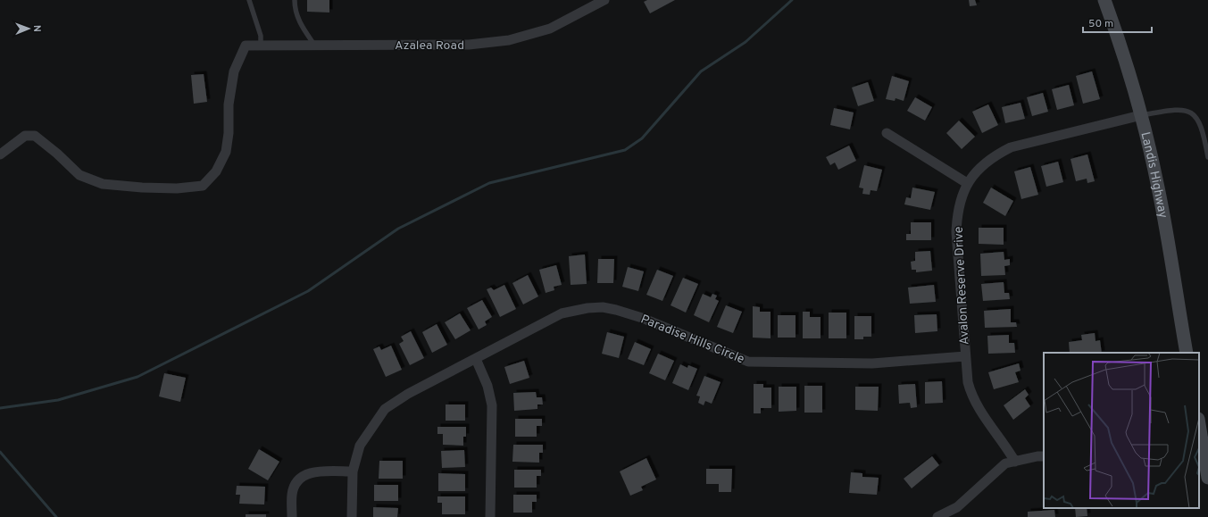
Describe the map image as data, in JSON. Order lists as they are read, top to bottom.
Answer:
{
  "streets": {
    "main road": ["Landis Highway"],
    "street": ["Azalea Road", "Avalon Reserve Drive", "Paradise Hills Circle"]
  },
  "crossings": [
    ["Landis Highway", "Avalon Reserve Drive"],
    ["Avalon Reserve Drive", "Paradise Hills Circle"]
  ],
  "scale_bar": "50 m",
  "north": "right"
}
